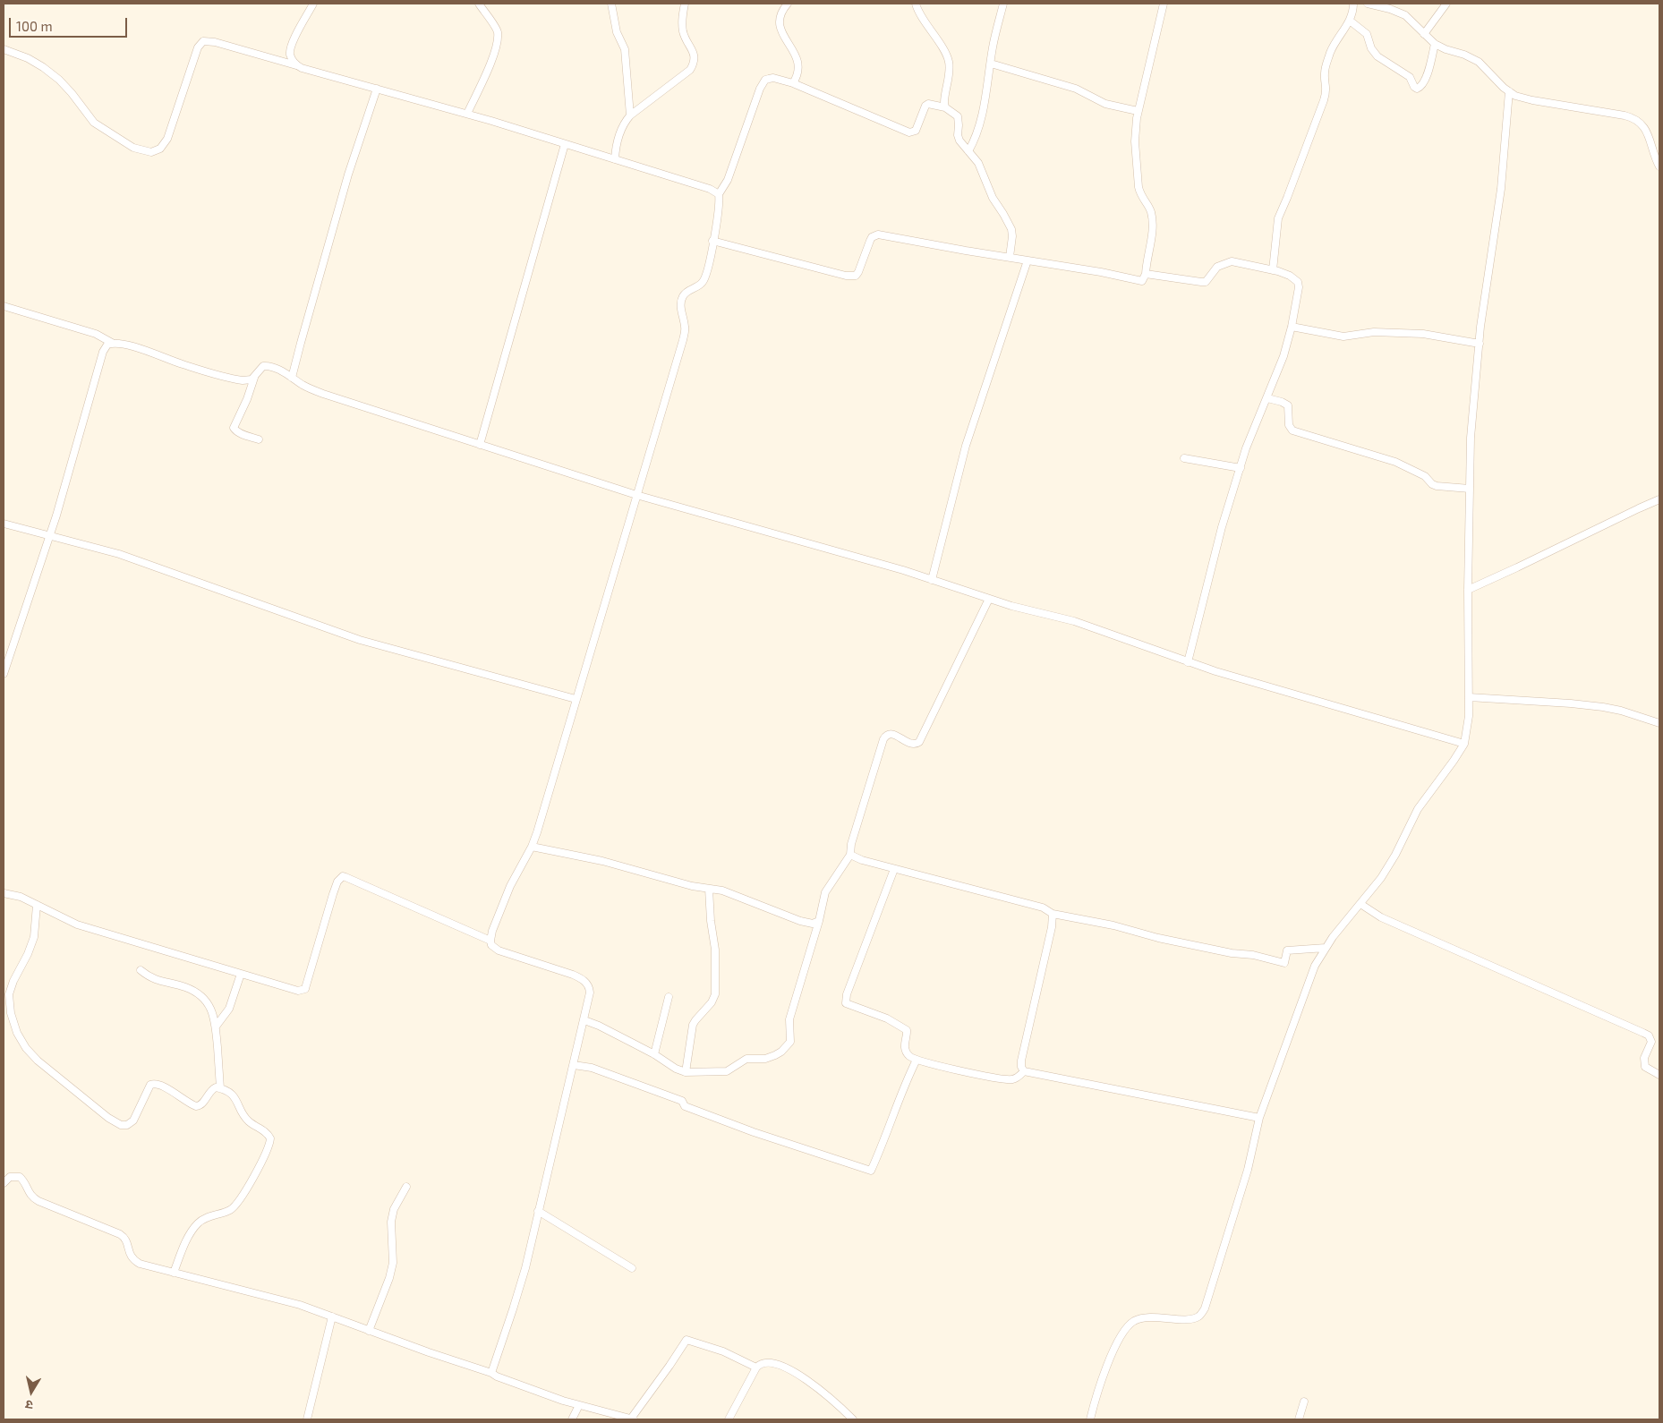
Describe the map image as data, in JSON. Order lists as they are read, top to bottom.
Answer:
{
  "scale_bar": "100 m",
  "north": "bottom"
}
